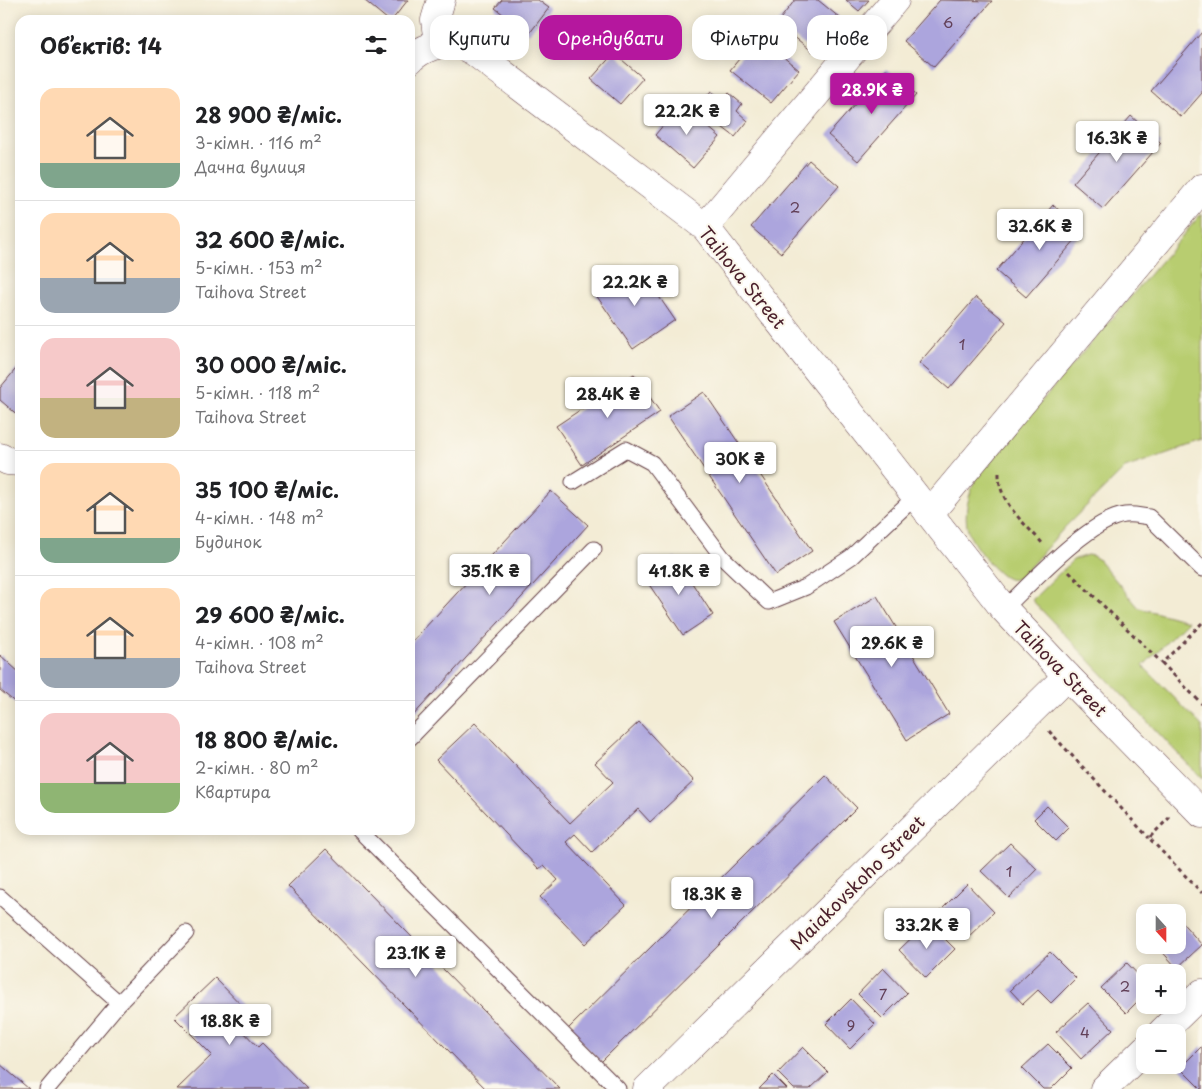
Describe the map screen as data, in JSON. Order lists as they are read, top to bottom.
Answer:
{
  "streets": {
    "street": ["Taihova Street", "Maiakovskoho Street"]
  },
  "crossings": [
    ["Taihova Street", "Maiakovskoho Street"]
  ],
  "house_numbers": [
    "6",
    "2",
    "1",
    "1",
    "2",
    "7",
    "9",
    "4"
  ],
  "north": "bottom",
  "page": {
    "chip": [
      "Купити",
      "Орендувати",
      "Фільтри",
      "Нове"
    ],
    "heading": "Об’єктів: 14",
    "price": [
      "28.9K ₴",
      "22.2K ₴",
      "16.3K ₴",
      "32.6K ₴",
      "22.2K ₴",
      "28.4K ₴",
      "30K ₴",
      "35.1K ₴",
      "41.8K ₴",
      "29.6K ₴",
      "18.3K ₴",
      "33.2K ₴",
      "23.1K ₴",
      "18.8K ₴"
    ],
    "list": [
      {
        "name": "28 900 ₴/міс.",
        "note": "3-кімн. · 116 m² · Дачна вулиця"
      },
      {
        "name": "32 600 ₴/міс.",
        "note": "5-кімн. · 153 m² · Taihova Street"
      },
      {
        "name": "30 000 ₴/міс.",
        "note": "5-кімн. · 118 m² · Taihova Street"
      },
      {
        "name": "35 100 ₴/міс.",
        "note": "4-кімн. · 148 m² · Будинок"
      },
      {
        "name": "29 600 ₴/міс.",
        "note": "4-кімн. · 108 m² · Taihova Street"
      },
      {
        "name": "18 800 ₴/міс.",
        "note": "2-кімн. · 80 m² · Квартира"
      }
    ],
    "map_buttons": ["+", "−"]
  }
}
